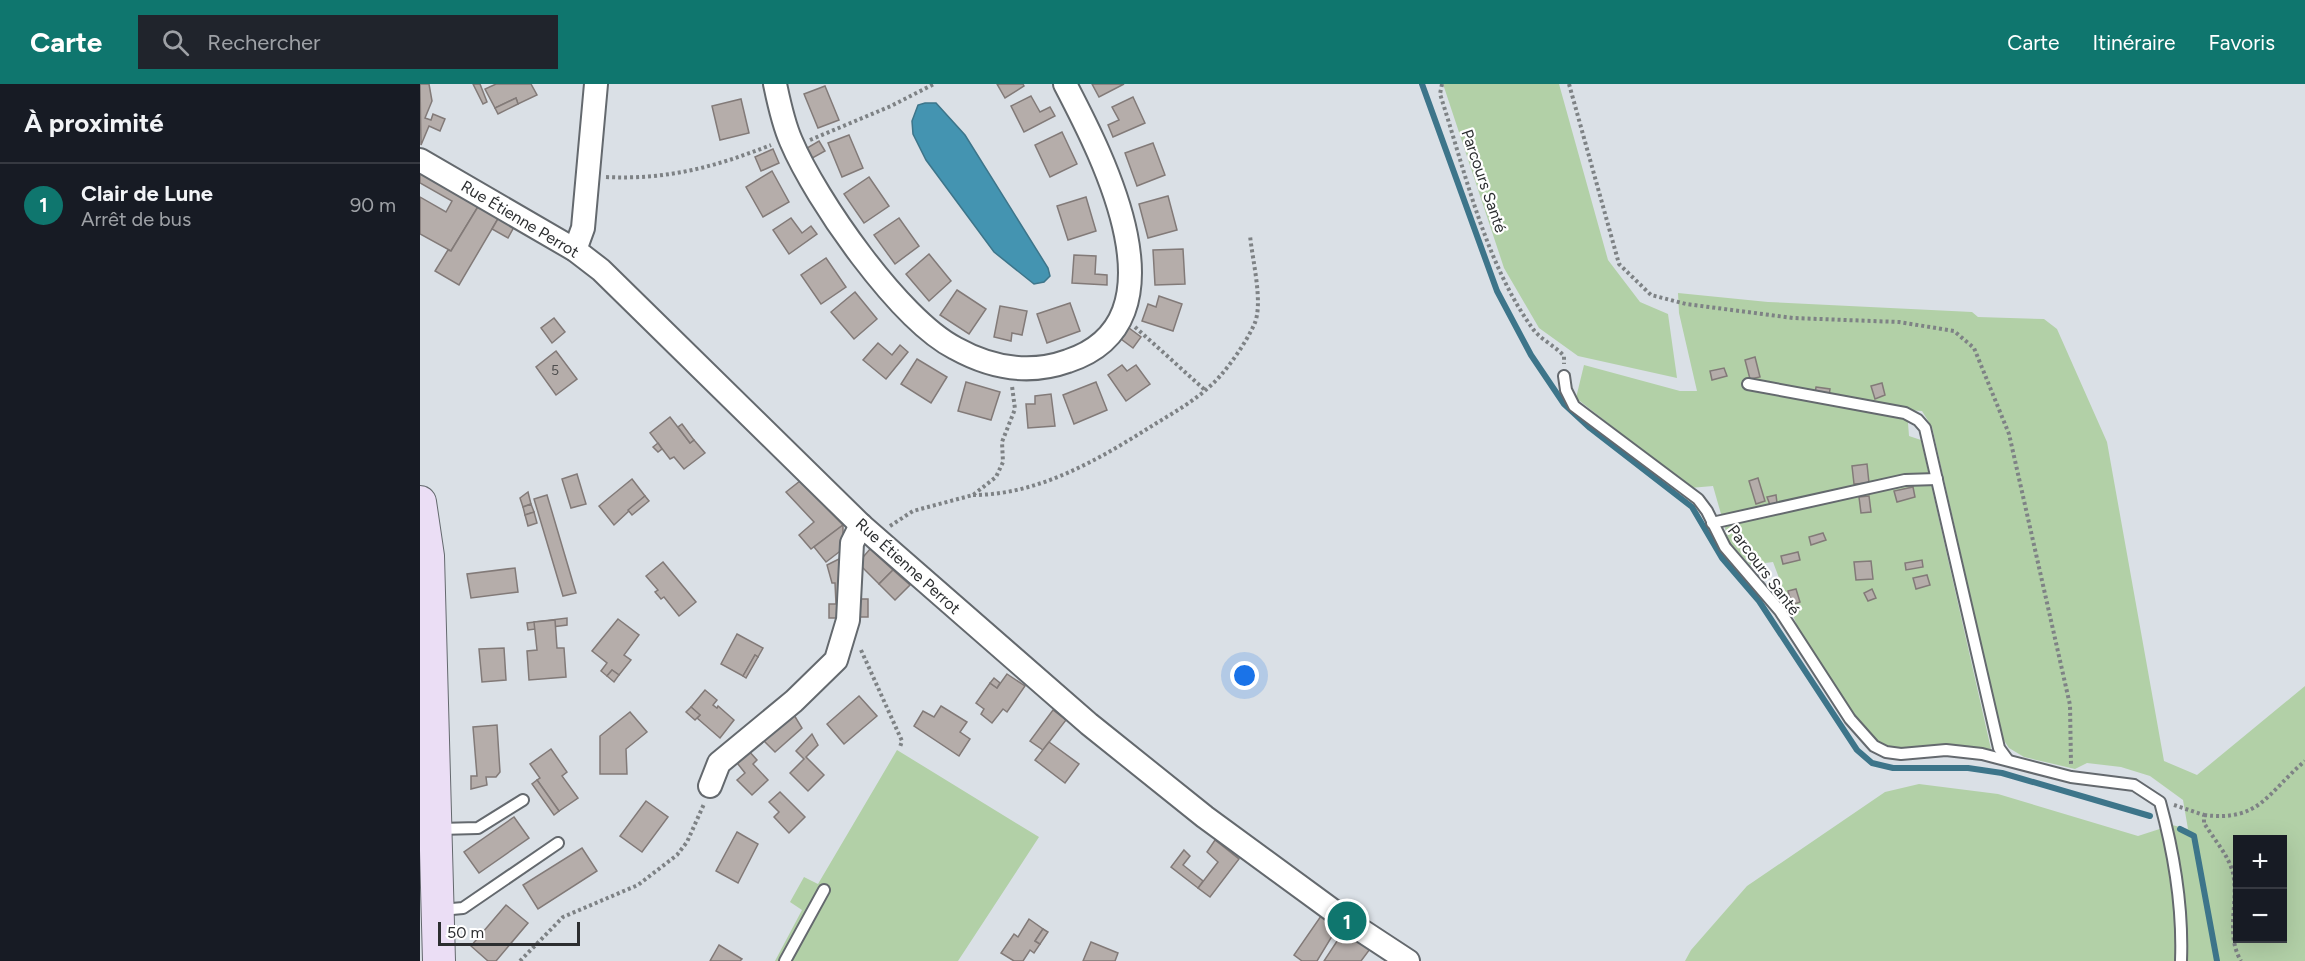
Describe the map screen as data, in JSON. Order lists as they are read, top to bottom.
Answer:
{
  "streets": {
    "street": ["Rue Étienne Perrot"],
    "lane": ["Parcours Santé"]
  },
  "house_numbers": ["5"],
  "scale_bar": "50 m",
  "page": {
    "header": "Carte",
    "search": "Rechercher",
    "nav": ["Carte", "Itinéraire", "Favoris"],
    "heading": "À proximité",
    "list": [
      {
        "mark": "1",
        "name": "Clair de Lune",
        "note": "Arrêt de bus",
        "value": "90 m"
      }
    ],
    "map_buttons": ["+", "−"],
    "pins": "1",
    "scale": "50 m"
  }
}
